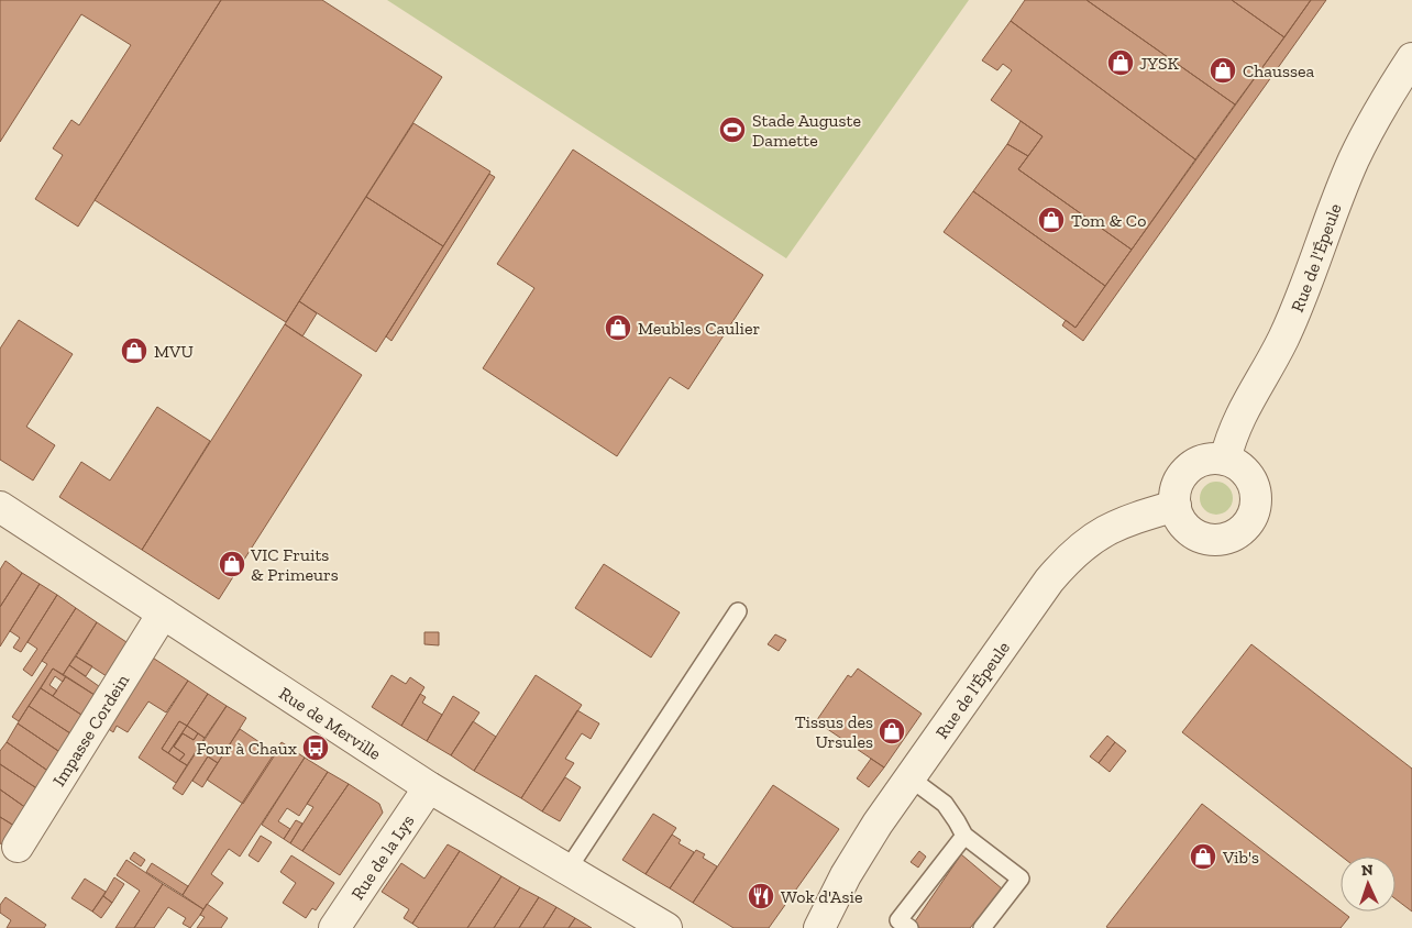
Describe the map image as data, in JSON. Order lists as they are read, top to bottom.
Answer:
{
  "streets": {
    "street": [
      "Rue de l'Épeule",
      "Rue de Merville",
      "Impasse Cordein",
      "Rue de la Lys"
    ]
  },
  "crossings": [
    ["Rue de Merville", "Impasse Cordein"],
    ["Rue de Merville", "Rue de la Lys"]
  ],
  "places": {
    "shop": [
      "JYSK",
      "Chaussea",
      "Tom & Co",
      "Meubles Caulier",
      "MVU",
      "VIC Fruits & Primeurs",
      "Tissus des Ursules",
      "Vib's"
    ],
    "sports": ["Stade Auguste Damette"],
    "bus stop": ["Four à Chaux"],
    "restaurant": ["Wok d'Asie"]
  },
  "north": "top"
}
